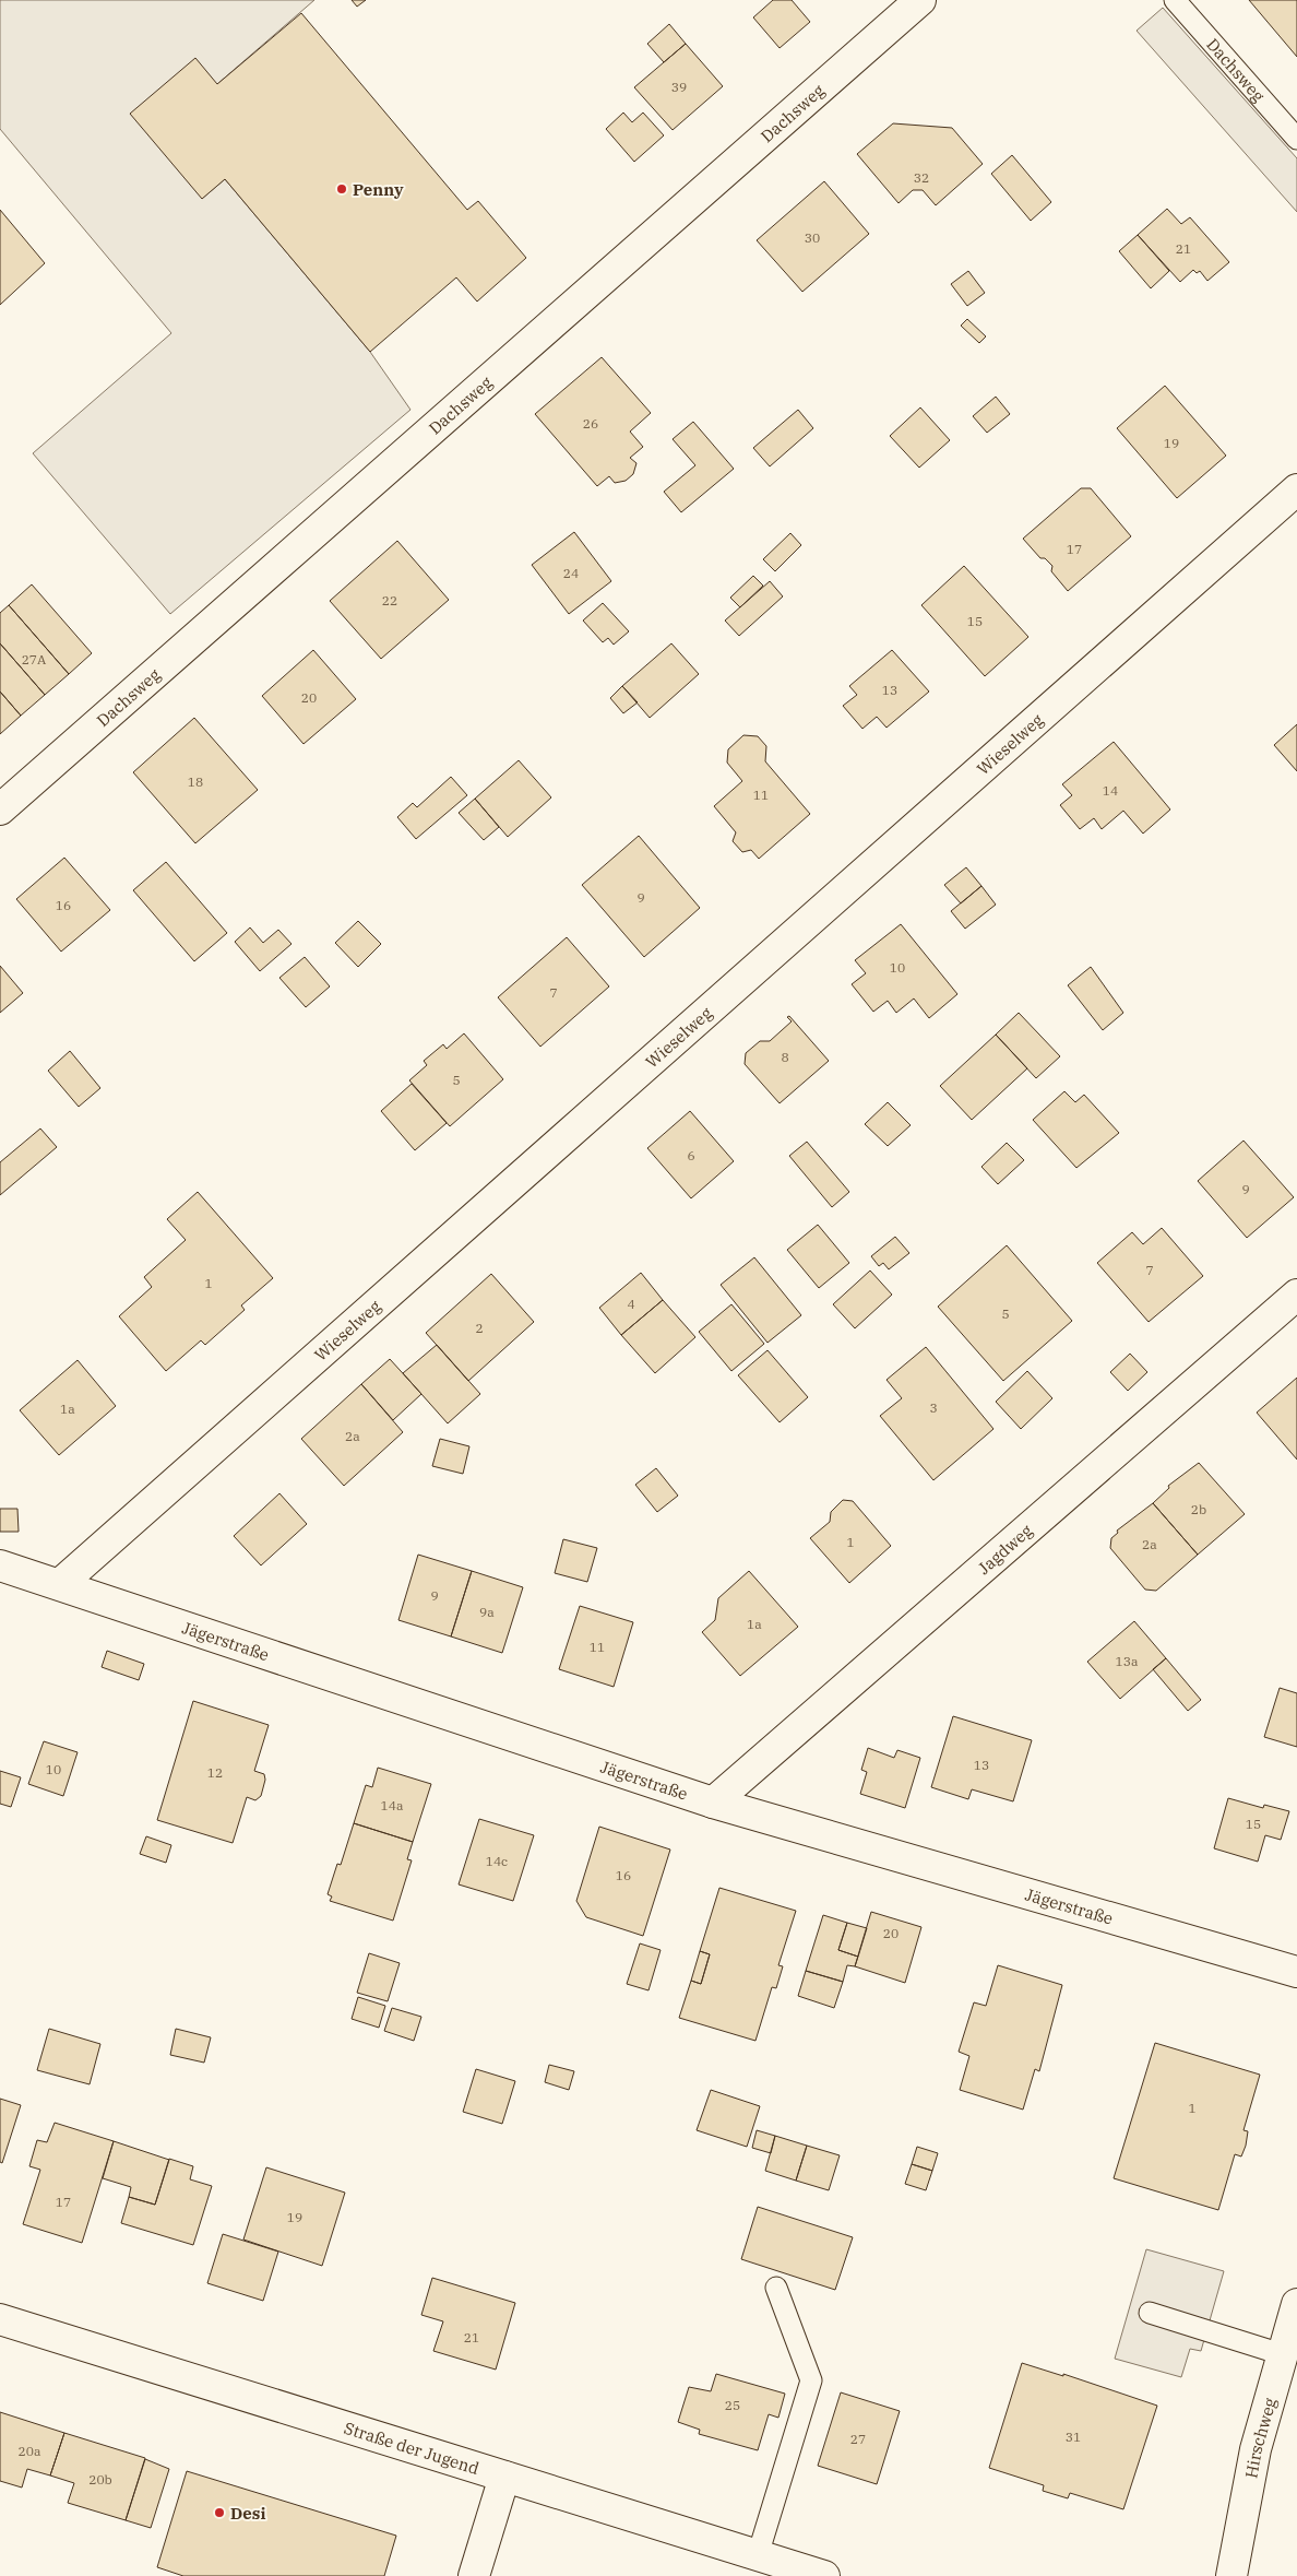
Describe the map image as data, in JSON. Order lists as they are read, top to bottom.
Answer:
{
  "streets": {
    "street": [
      "Dachsweg",
      "Wieselweg",
      "Jagdweg",
      "Jägerstraße",
      "Hirschweg",
      "Straße der Jugend"
    ]
  },
  "crossings": [
    ["Wieselweg", "Jägerstraße"],
    ["Jagdweg", "Jägerstraße"]
  ],
  "places": ["Penny", "Desi"],
  "house_numbers": [
    "39",
    "32",
    "30",
    "21",
    "26",
    "19",
    "17",
    "24",
    "22",
    "15",
    "27A",
    "13",
    "20",
    "18",
    "14",
    "11",
    "9",
    "16",
    "10",
    "7",
    "8",
    "5",
    "6",
    "9",
    "7",
    "1",
    "4",
    "5",
    "2",
    "3",
    "1a",
    "2a",
    "2b",
    "1",
    "2a",
    "9",
    "9a",
    "1a",
    "11",
    "13a",
    "13",
    "10",
    "12",
    "14a",
    "15",
    "14c",
    "16",
    "20",
    "1",
    "17",
    "19",
    "21",
    "25",
    "31",
    "27",
    "20a",
    "20b"
  ]
}
